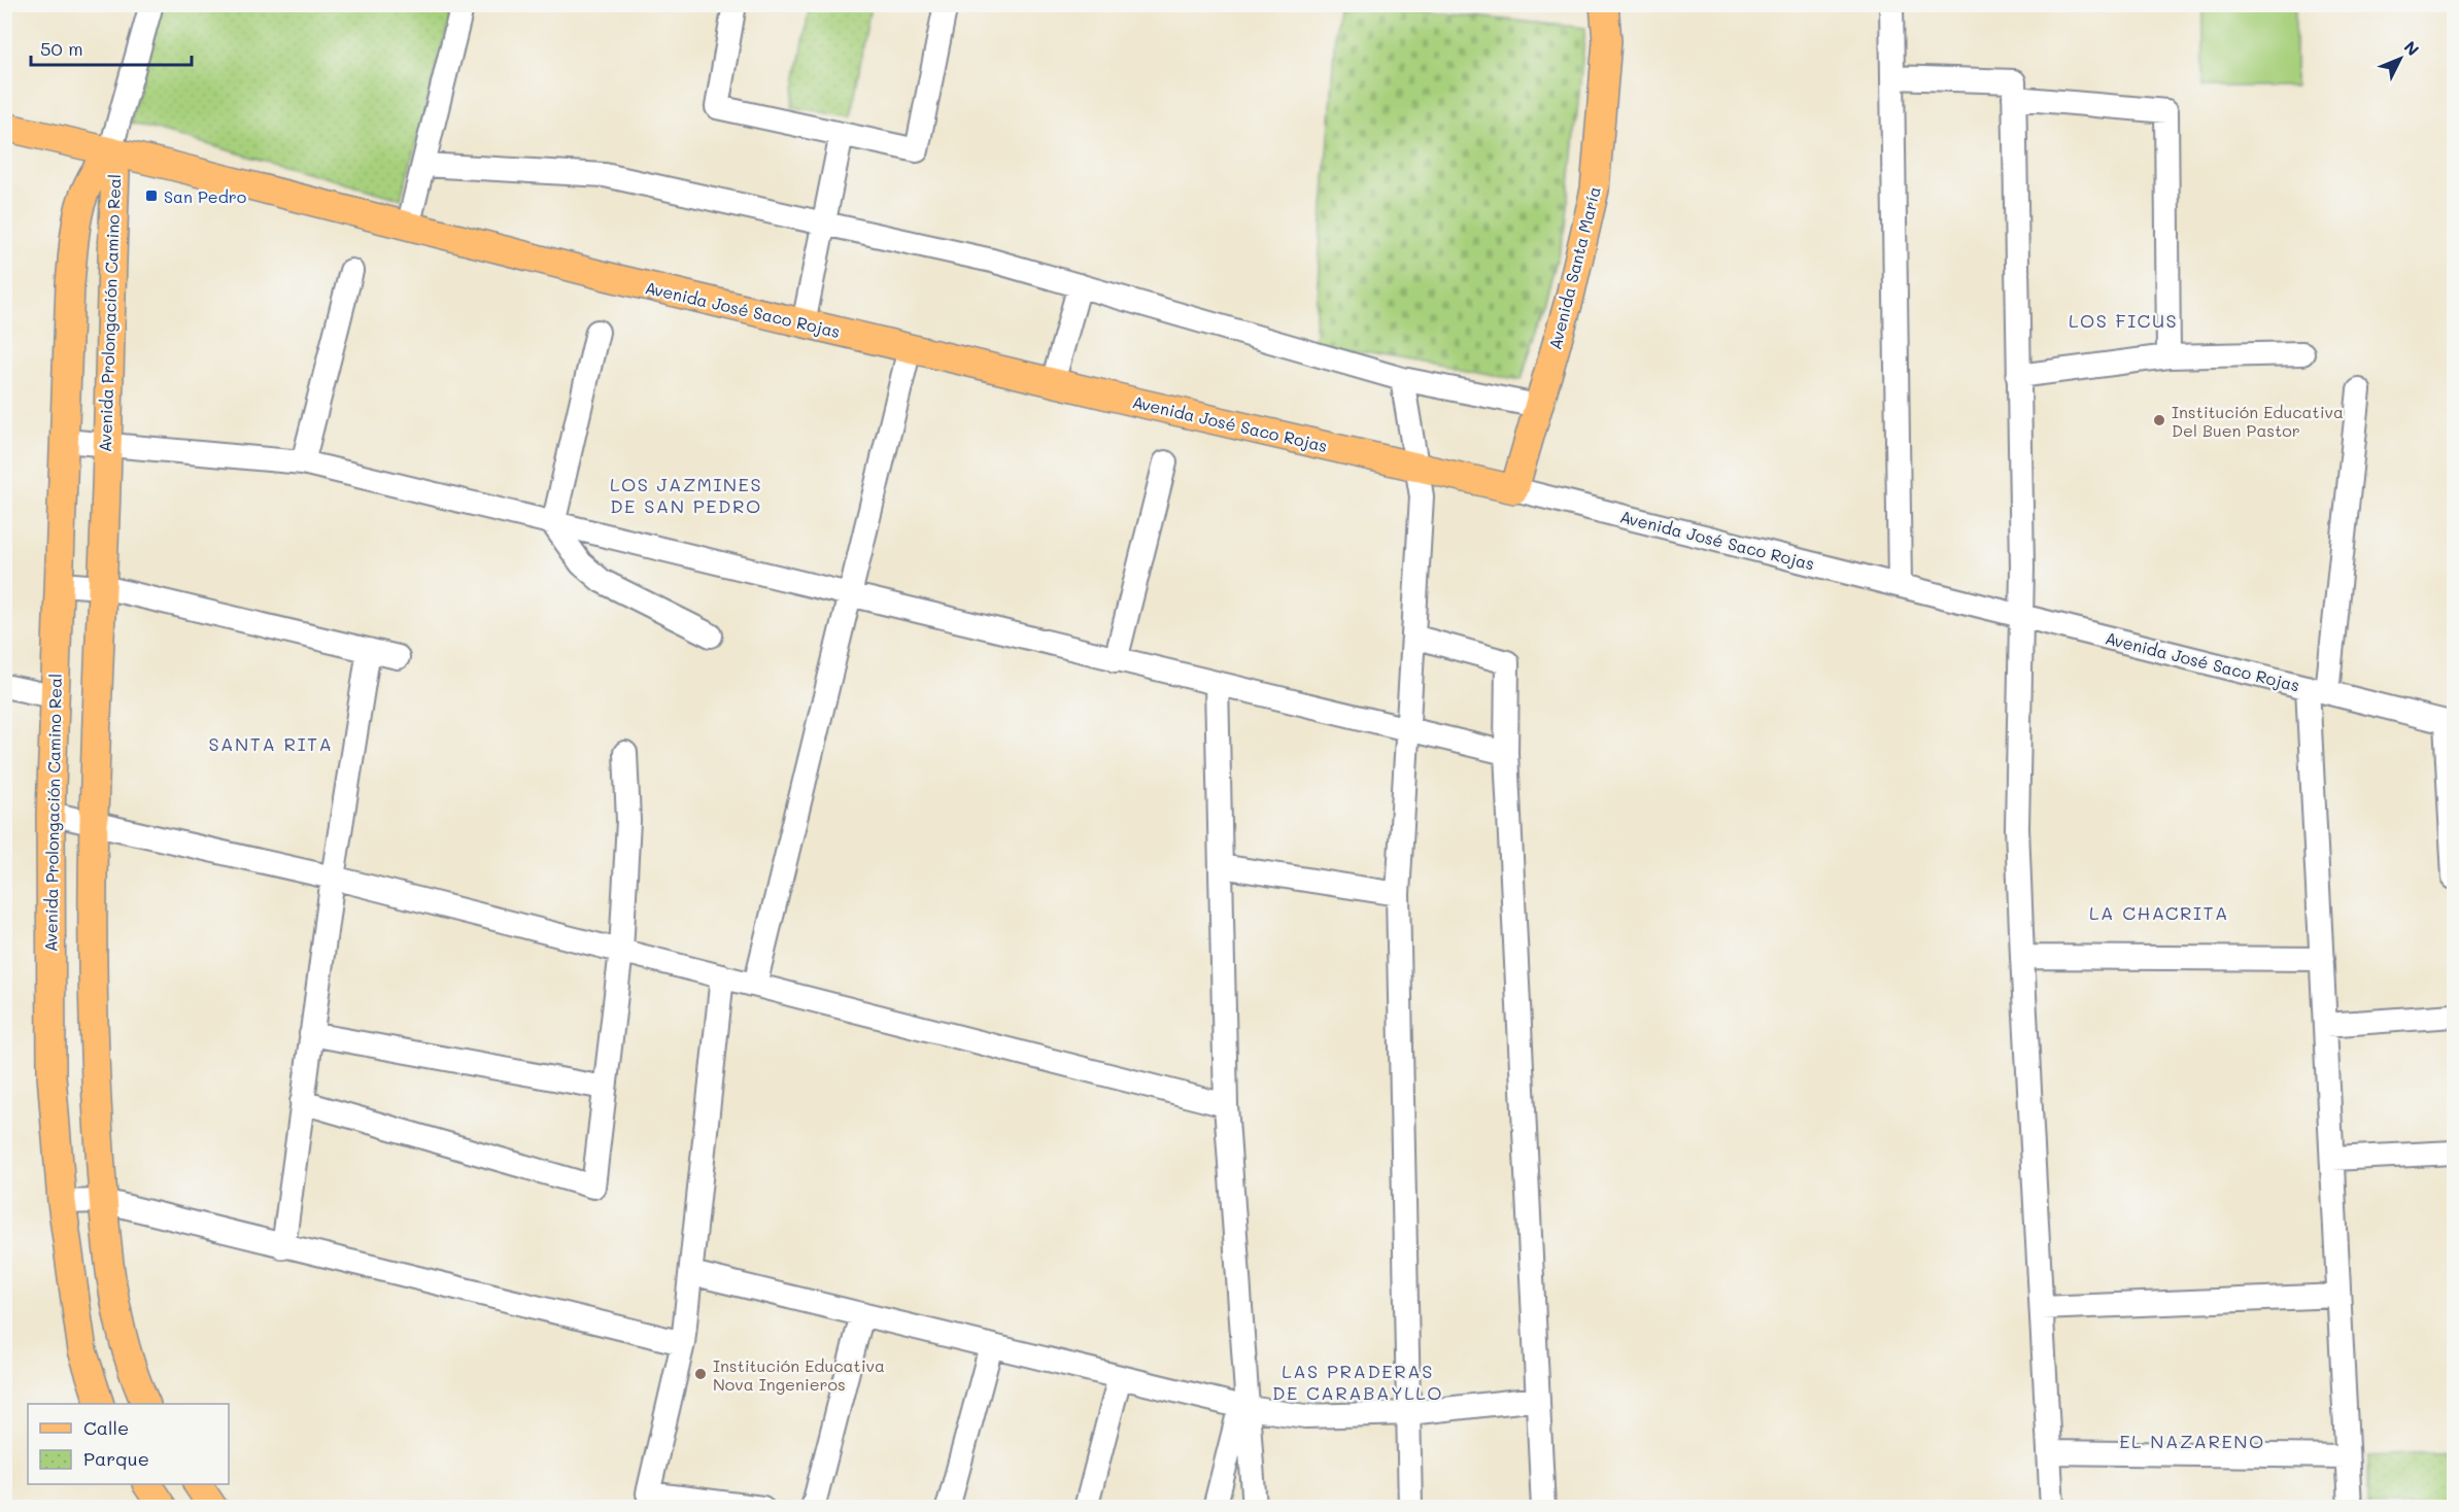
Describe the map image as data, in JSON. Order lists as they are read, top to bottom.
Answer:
{
  "streets": {
    "main road": ["Avenida Santa María", "Avenida José Saco Rojas", "Avenida Prolongación Camino Real"]
  },
  "crossings": [
    ["Avenida Santa María", "Avenida José Saco Rojas"],
    ["Avenida José Saco Rojas", "Avenida Prolongación Camino Real"]
  ],
  "districts": [
    "LOS FICUS",
    "LOS JAZMINES DE SAN PEDRO",
    "SANTA RITA",
    "LA CHACRITA",
    "LAS PRADERAS DE CARABAYLLO",
    "EL NAZARENO"
  ],
  "places": {
    "transit": ["San Pedro"],
    "other": ["Institución Educativa Del Buen Pastor", "Institución Educativa Nova Ingenieros"]
  },
  "legend": ["Calle", "Parque"],
  "scale_bar": "50 m",
  "north": "top right"
}
